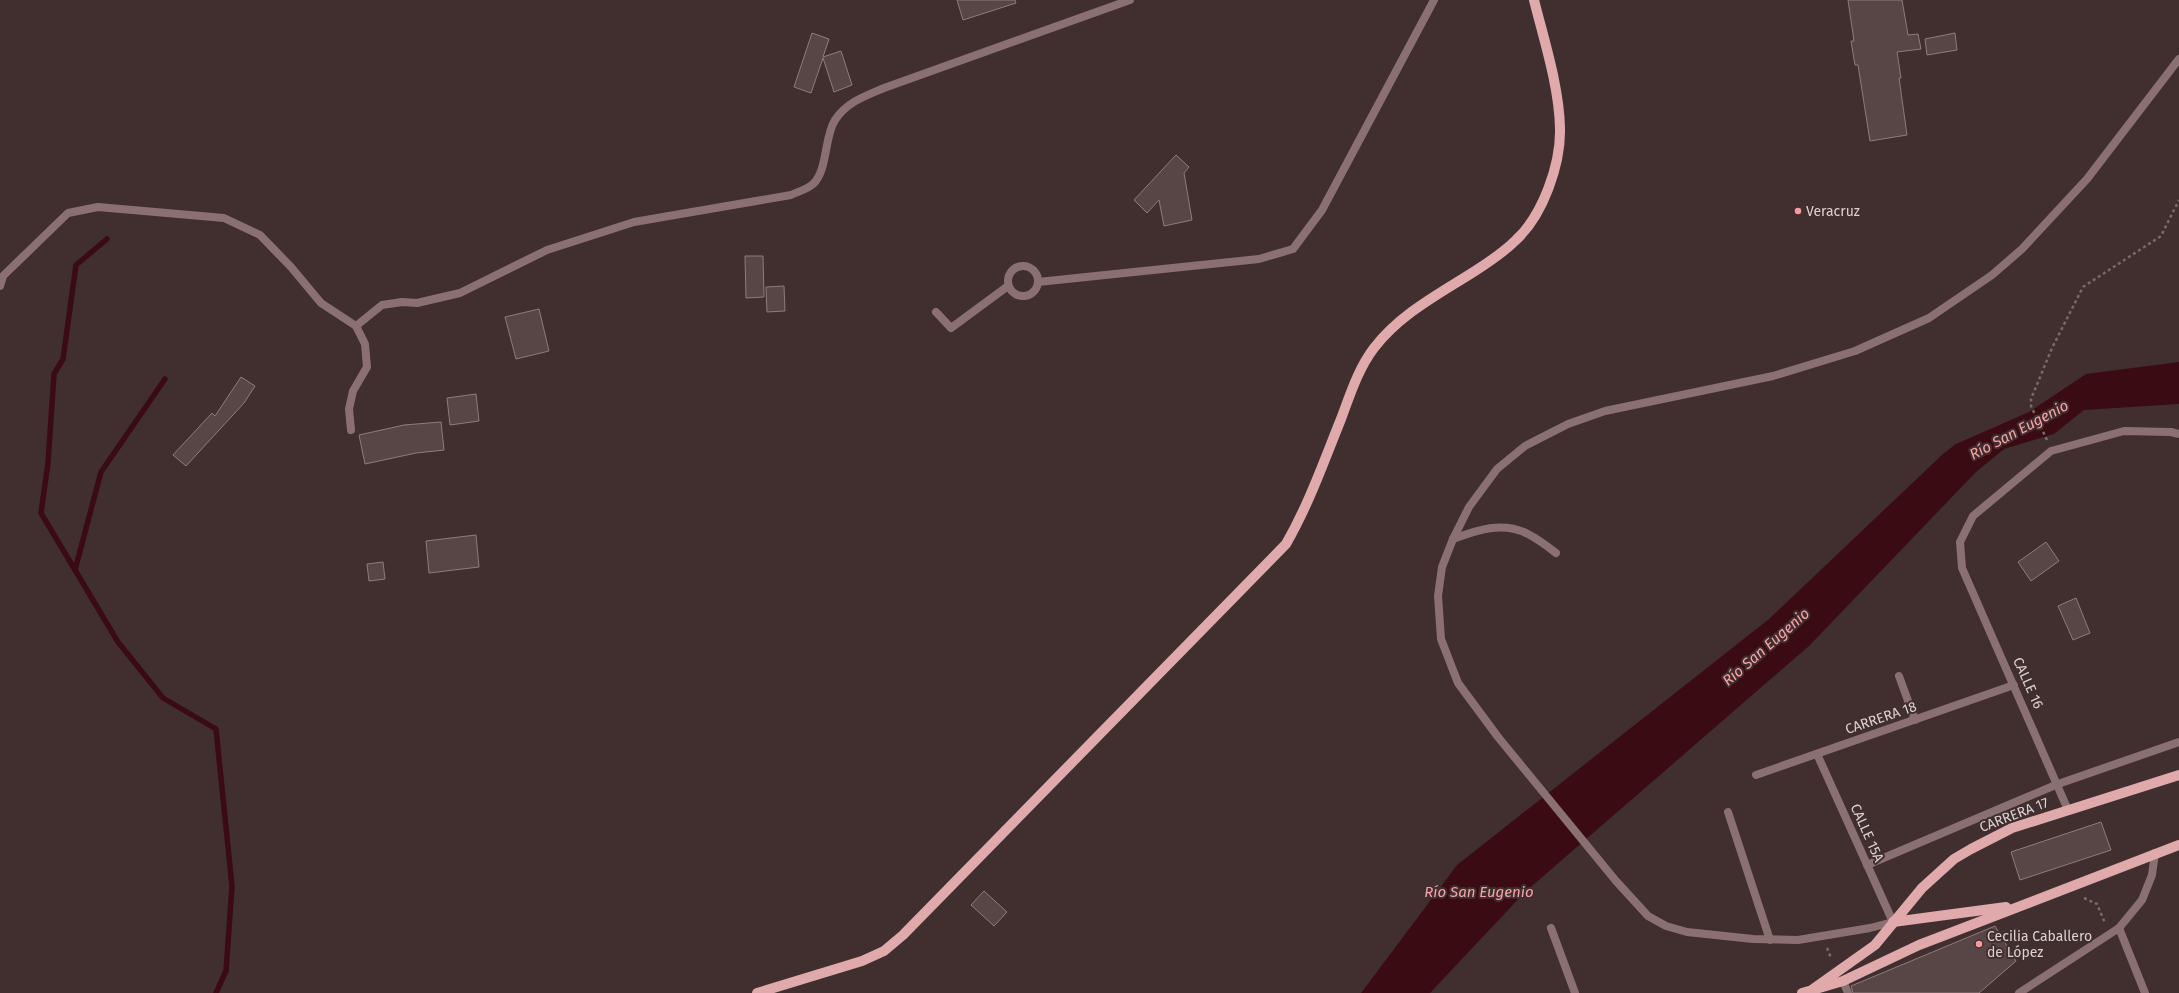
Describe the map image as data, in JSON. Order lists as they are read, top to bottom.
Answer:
{
  "streets": {
    "main road": ["CARRERA 17"],
    "street": ["CALLE 16", "CARRERA 18", "CALLE 15A"]
  },
  "crossings": [
    ["CALLE 16", "CARRERA 18"],
    ["CALLE 16", "CARRERA 17"],
    ["CARRERA 18", "CALLE 15A"],
    ["CARRERA 17", "CALLE 15A"]
  ],
  "water": ["Río San Eugenio"],
  "places": ["Veracruz", "Cecilia Caballero de López"]
}
